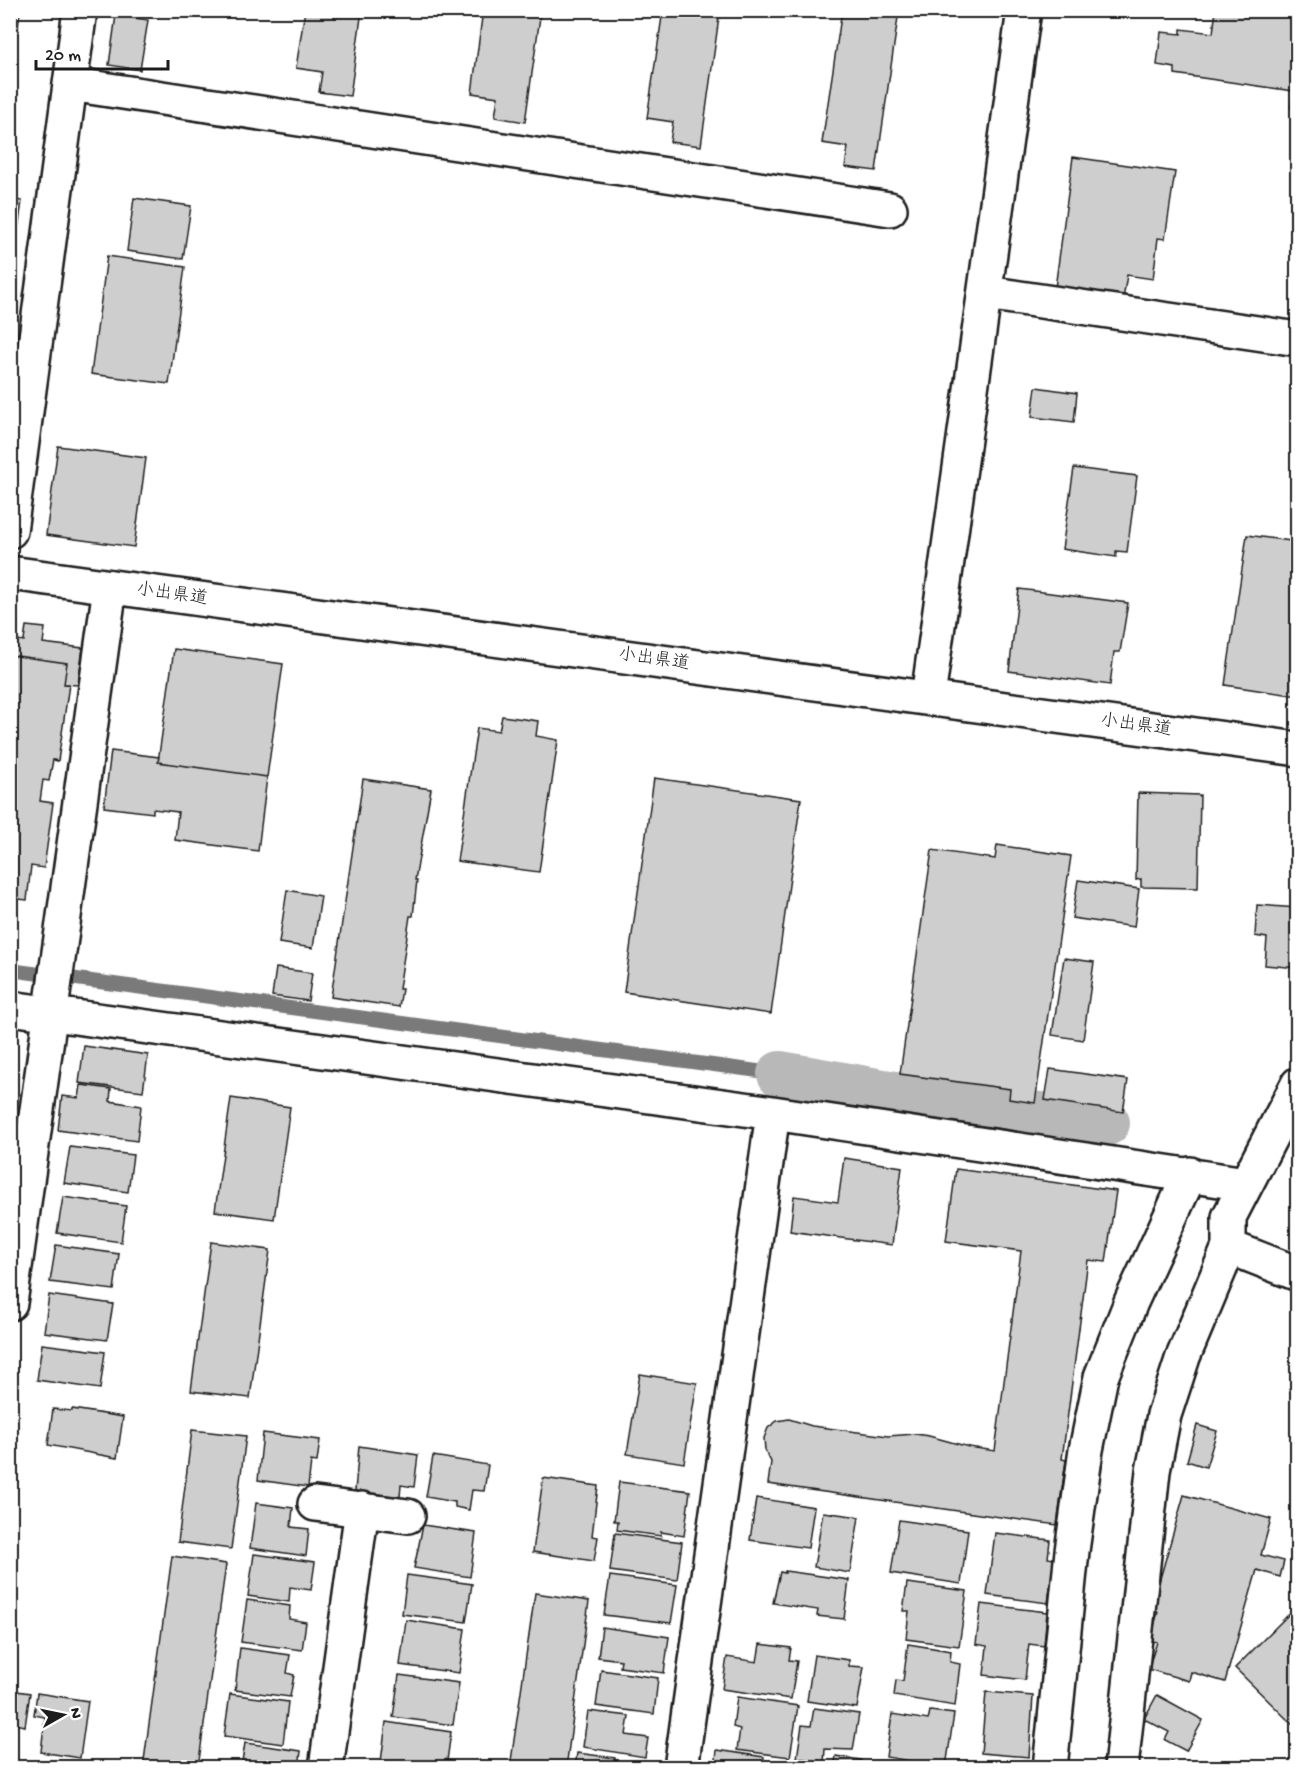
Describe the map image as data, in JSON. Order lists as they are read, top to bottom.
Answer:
{
  "streets": {
    "street": ["小出県道"]
  },
  "scale_bar": "20 m",
  "north": "right"
}
